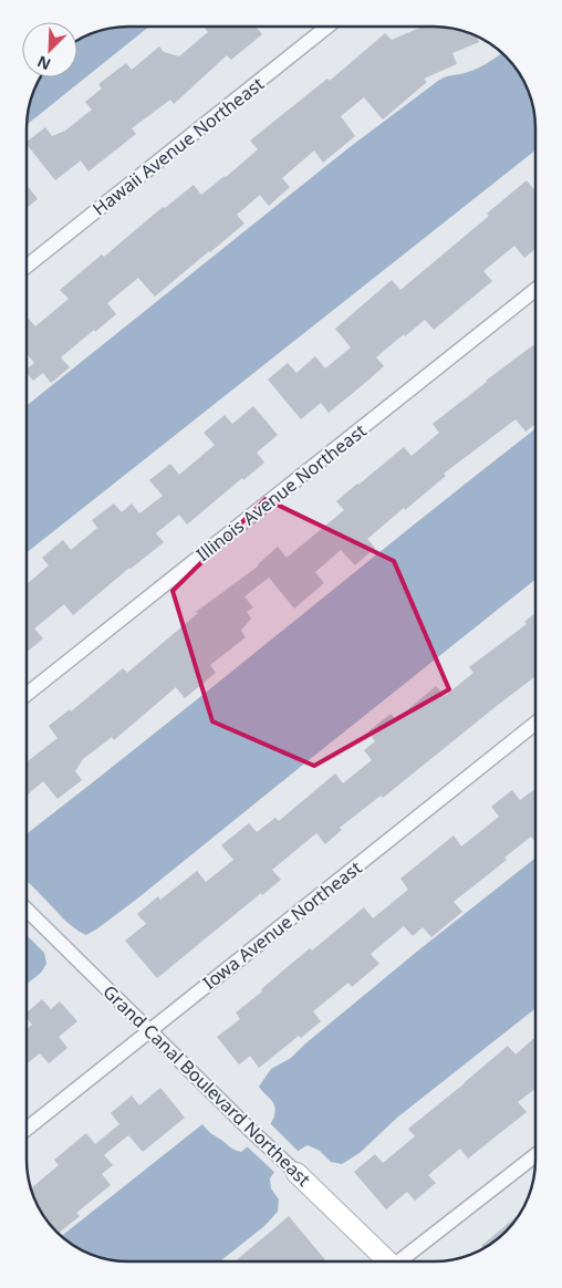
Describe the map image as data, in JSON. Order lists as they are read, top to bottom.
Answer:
{
  "streets": {
    "street": [
      "Hawaii Avenue Northeast",
      "Illinois Avenue Northeast",
      "Iowa Avenue Northeast",
      "Grand Canal Boulevard Northeast"
    ]
  },
  "crossings": [
    ["Iowa Avenue Northeast", "Grand Canal Boulevard Northeast"]
  ],
  "north": "bottom left"
}
